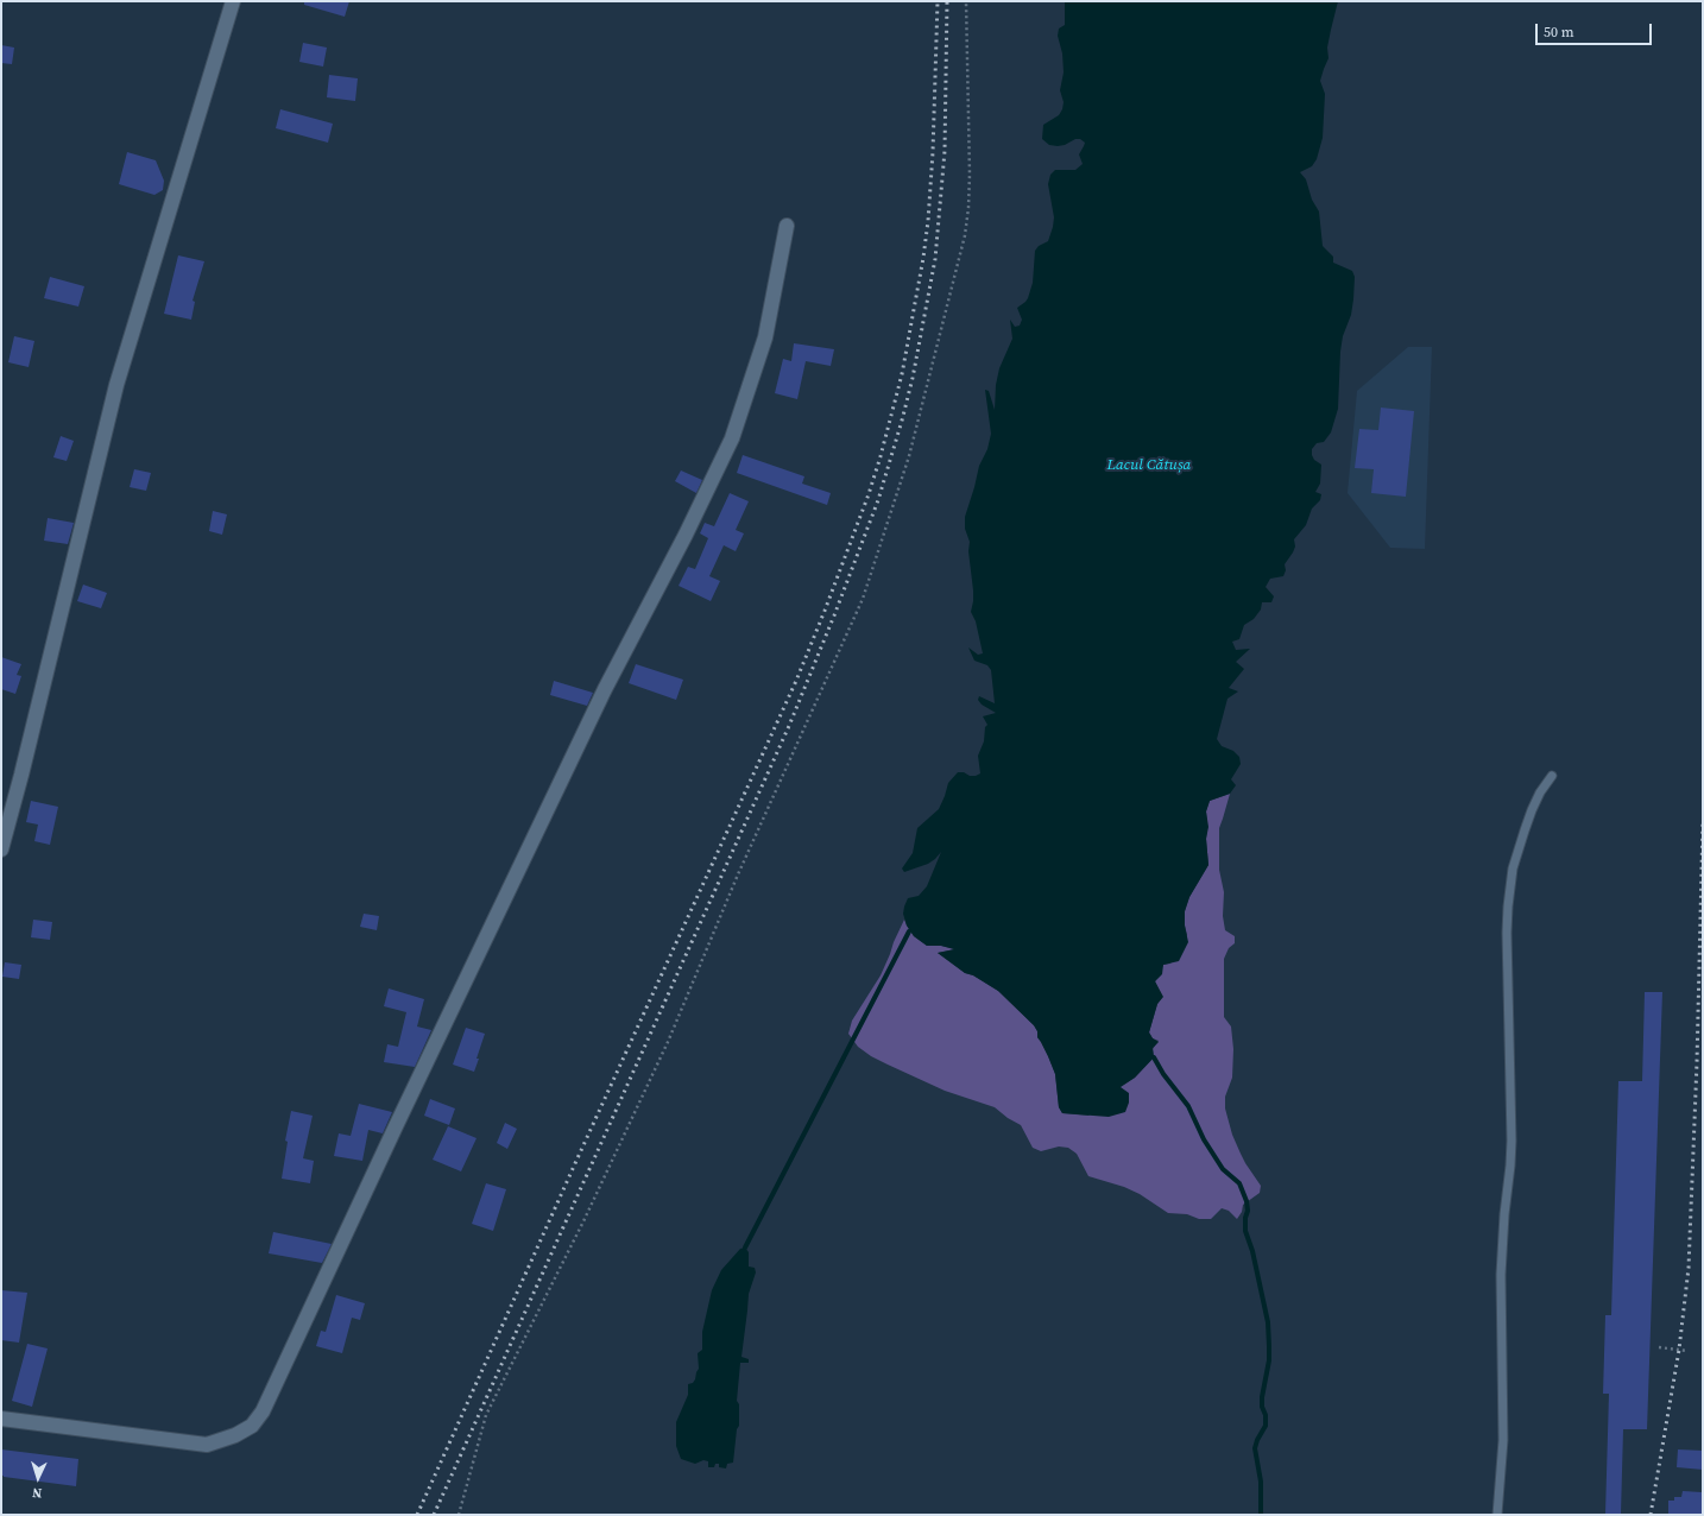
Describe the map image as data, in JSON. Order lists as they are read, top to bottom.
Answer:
{
  "water": ["Lacul Cătușa"],
  "scale_bar": "50 m",
  "north": "bottom"
}
